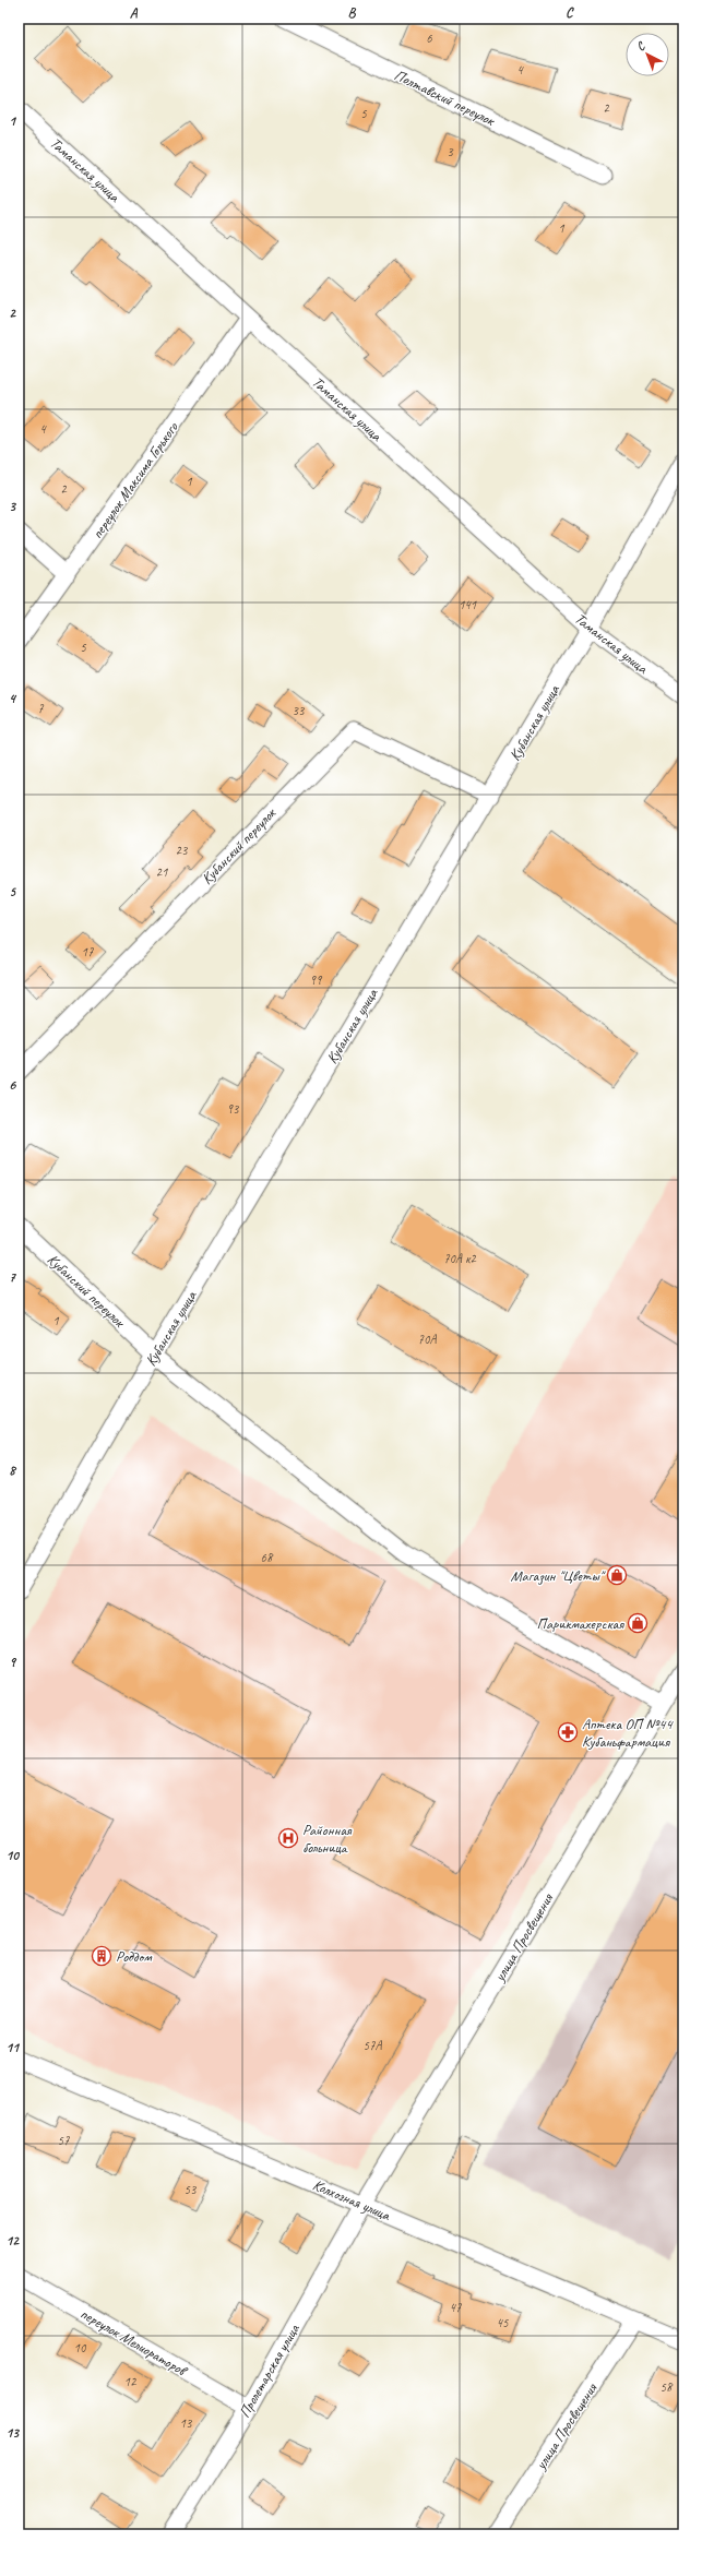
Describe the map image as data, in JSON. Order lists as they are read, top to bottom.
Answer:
{
  "streets": {
    "street": [
      "Полтавский переулок",
      "Таманская улица",
      "переулок Максима Горького",
      "Кубанская улица",
      "Кубанский переулок",
      "улица Просвещения",
      "Колхозная улица",
      "переулок Мелиораторов",
      "Пролетарская улица"
    ]
  },
  "crossings": [
    ["Таманская улица", "переулок Максима Горького"],
    ["Таманская улица", "Кубанская улица"],
    ["Кубанская улица", "Кубанский переулок"],
    ["Кубанский переулок", "улица Просвещения"],
    ["улица Просвещения", "Колхозная улица"],
    ["улица Просвещения", "Пролетарская улица"],
    ["Колхозная улица", "Пролетарская улица"],
    ["переулок Мелиораторов", "Пролетарская улица"]
  ],
  "places": {
    "shop": ["Магазин \"Цветы\"", "Парикмахерская"],
    "pharmacy": ["Аптека ОП №44 Кубаньфармация"],
    "hospital": ["Районная больница"],
    "building": ["Роддом"]
  },
  "house_numbers": [
    "6",
    "4",
    "2",
    "5",
    "3",
    "1",
    "4",
    "1",
    "2",
    "141",
    "5",
    "7",
    "33",
    "23",
    "21",
    "17",
    "99",
    "93",
    "70А к2",
    "1",
    "70А",
    "68",
    "57А",
    "57",
    "53",
    "47",
    "45",
    "10",
    "12",
    "58",
    "13"
  ],
  "north": "top left",
  "grid": {
    "columns": ["A", "B", "C"],
    "rows": [
      "1",
      "2",
      "3",
      "4",
      "5",
      "6",
      "7",
      "8",
      "9",
      "10",
      "11",
      "12",
      "13"
    ]
  }
}
